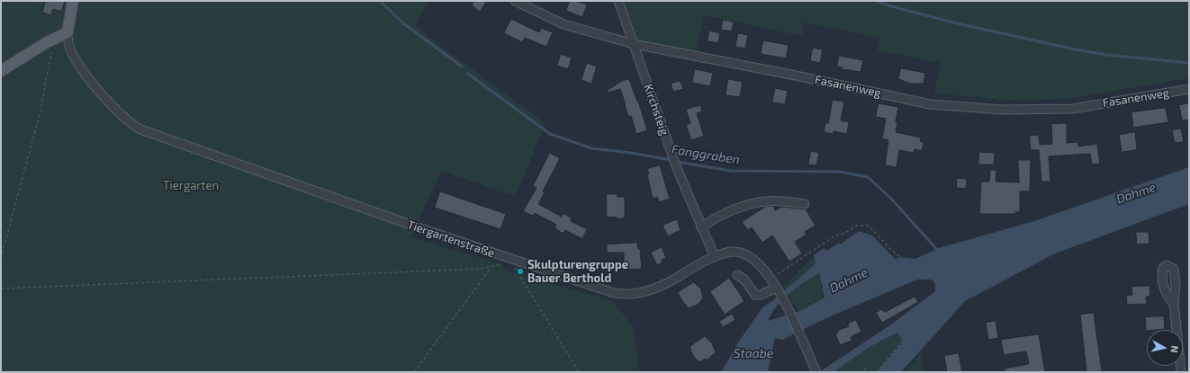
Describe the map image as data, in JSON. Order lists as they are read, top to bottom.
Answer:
{
  "streets": {
    "street": ["Fasanenweg", "Kirchsteig", "Tiergartenstraße"]
  },
  "crossings": [
    ["Fasanenweg", "Kirchsteig"],
    ["Kirchsteig", "Tiergartenstraße"]
  ],
  "water": ["Fanggraben", "Dahme", "Staabe"],
  "parks": ["Tiergarten"],
  "places": ["Skulpturengruppe Bauer Berthold"],
  "north": "right"
}
